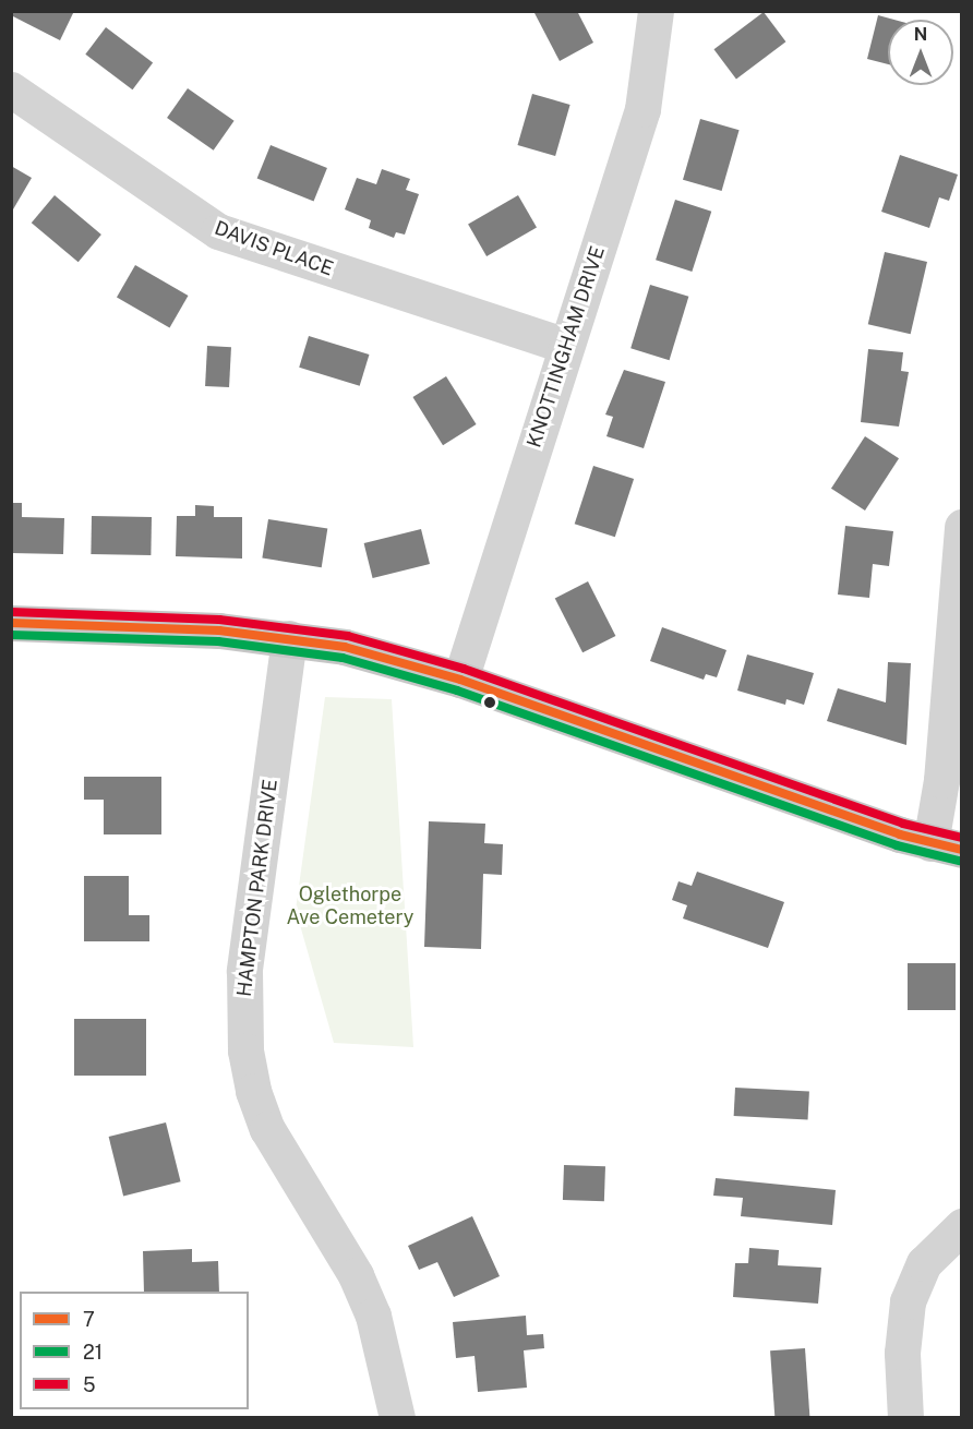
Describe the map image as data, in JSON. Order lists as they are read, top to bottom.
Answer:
{
  "streets": {
    "street": ["DAVIS PLACE", "KNOTTINGHAM DRIVE", "HAMPTON PARK DRIVE"]
  },
  "crossings": [
    ["DAVIS PLACE", "KNOTTINGHAM DRIVE"]
  ],
  "parks": ["Oglethorpe Ave Cemetery"],
  "lines": ["transit line 5", "transit line 7", "transit line 21"],
  "legend": ["7", "21", "5"],
  "north": "top"
}
